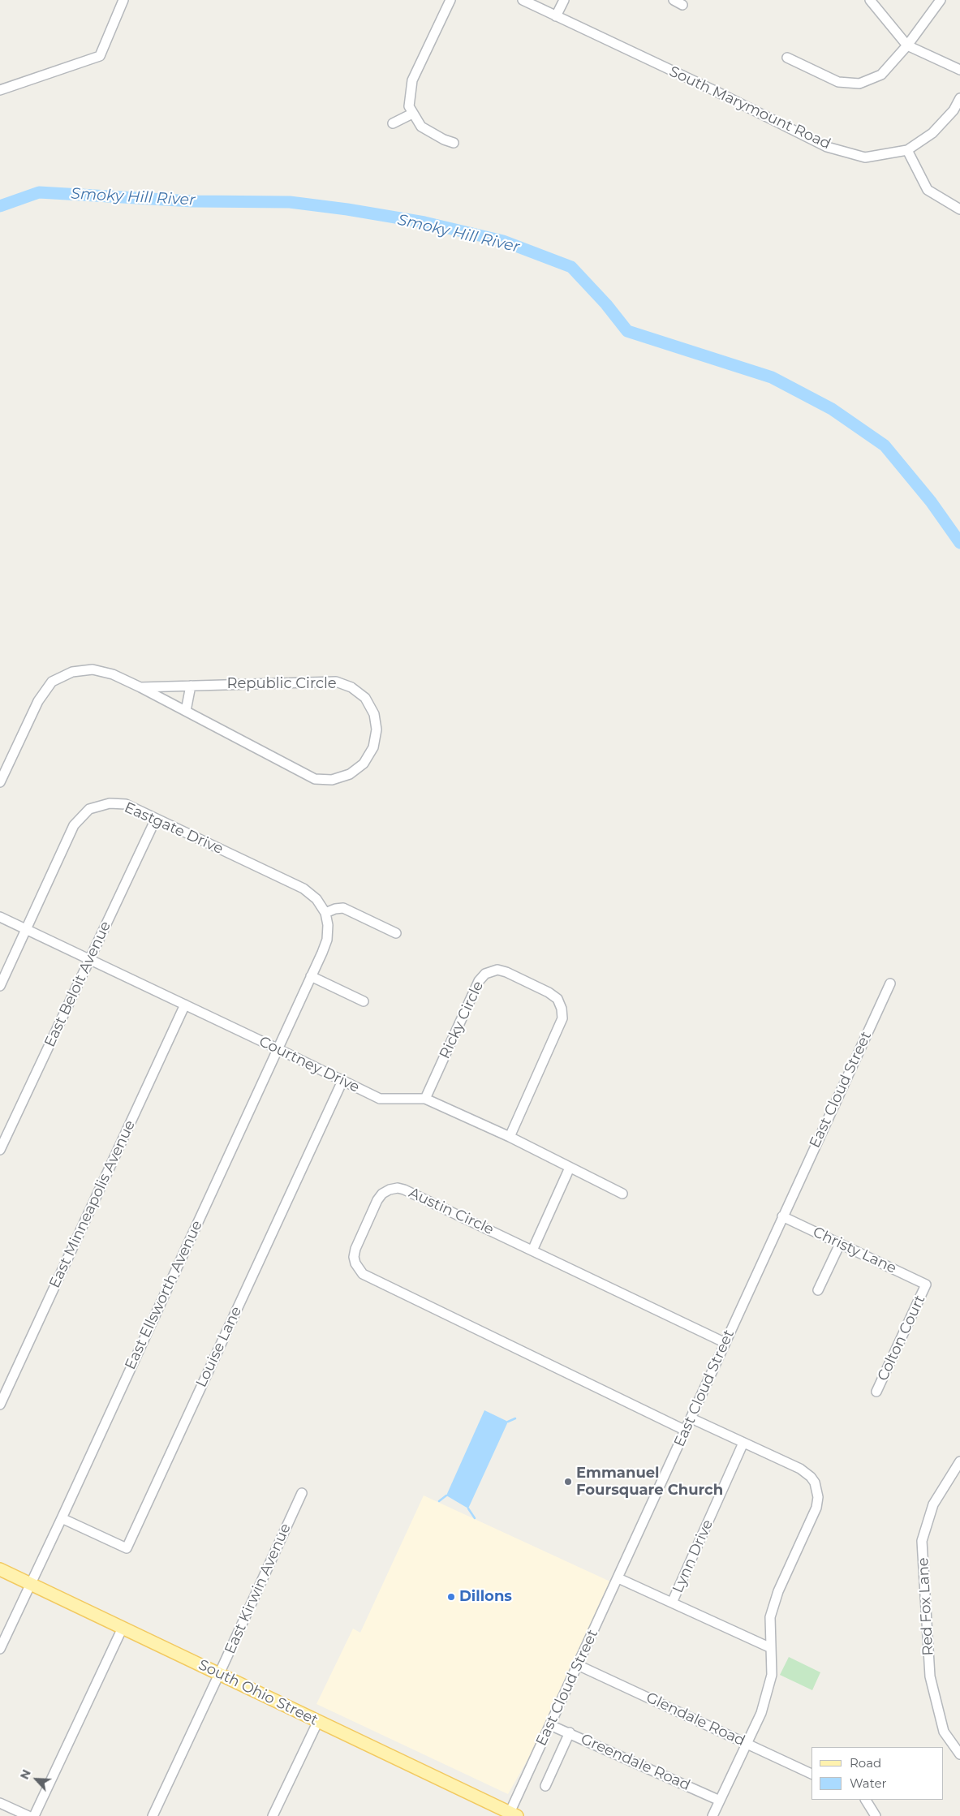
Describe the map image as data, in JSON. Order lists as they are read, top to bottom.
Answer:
{
  "streets": {
    "main road": ["South Ohio Street"],
    "street": [
      "South Marymount Road",
      "Republic Circle",
      "Eastgate Drive",
      "East Beloit Avenue",
      "Ricky Circle",
      "Courtney Drive",
      "East Cloud Street",
      "East Minneapolis Avenue",
      "Austin Circle",
      "Christy Lane",
      "East Ellsworth Avenue",
      "Colton Court",
      "Louise Lane",
      "Lynn Drive",
      "East Kirwin Avenue",
      "Red Fox Lane",
      "Glendale Road",
      "Greendale Road"
    ]
  },
  "crossings": [
    ["Eastgate Drive", "East Beloit Avenue"],
    ["Eastgate Drive", "Courtney Drive"],
    ["Eastgate Drive", "East Ellsworth Avenue"],
    ["East Beloit Avenue", "Courtney Drive"],
    ["Ricky Circle", "Courtney Drive"],
    ["Courtney Drive", "East Minneapolis Avenue"],
    ["Courtney Drive", "East Ellsworth Avenue"],
    ["Courtney Drive", "Louise Lane"],
    ["East Cloud Street", "Austin Circle"],
    ["East Cloud Street", "Christy Lane"],
    ["East Cloud Street", "South Ohio Street"],
    ["East Cloud Street", "Glendale Road"],
    ["East Cloud Street", "Greendale Road"],
    ["Christy Lane", "Colton Court"],
    ["East Ellsworth Avenue", "Louise Lane"],
    ["East Ellsworth Avenue", "South Ohio Street"],
    ["East Kirwin Avenue", "South Ohio Street"]
  ],
  "water": ["Smoky Hill River"],
  "places": ["Emmanuel Foursquare Church", "Dillons"],
  "legend": ["Road", "Water"],
  "north": "top left"
}
